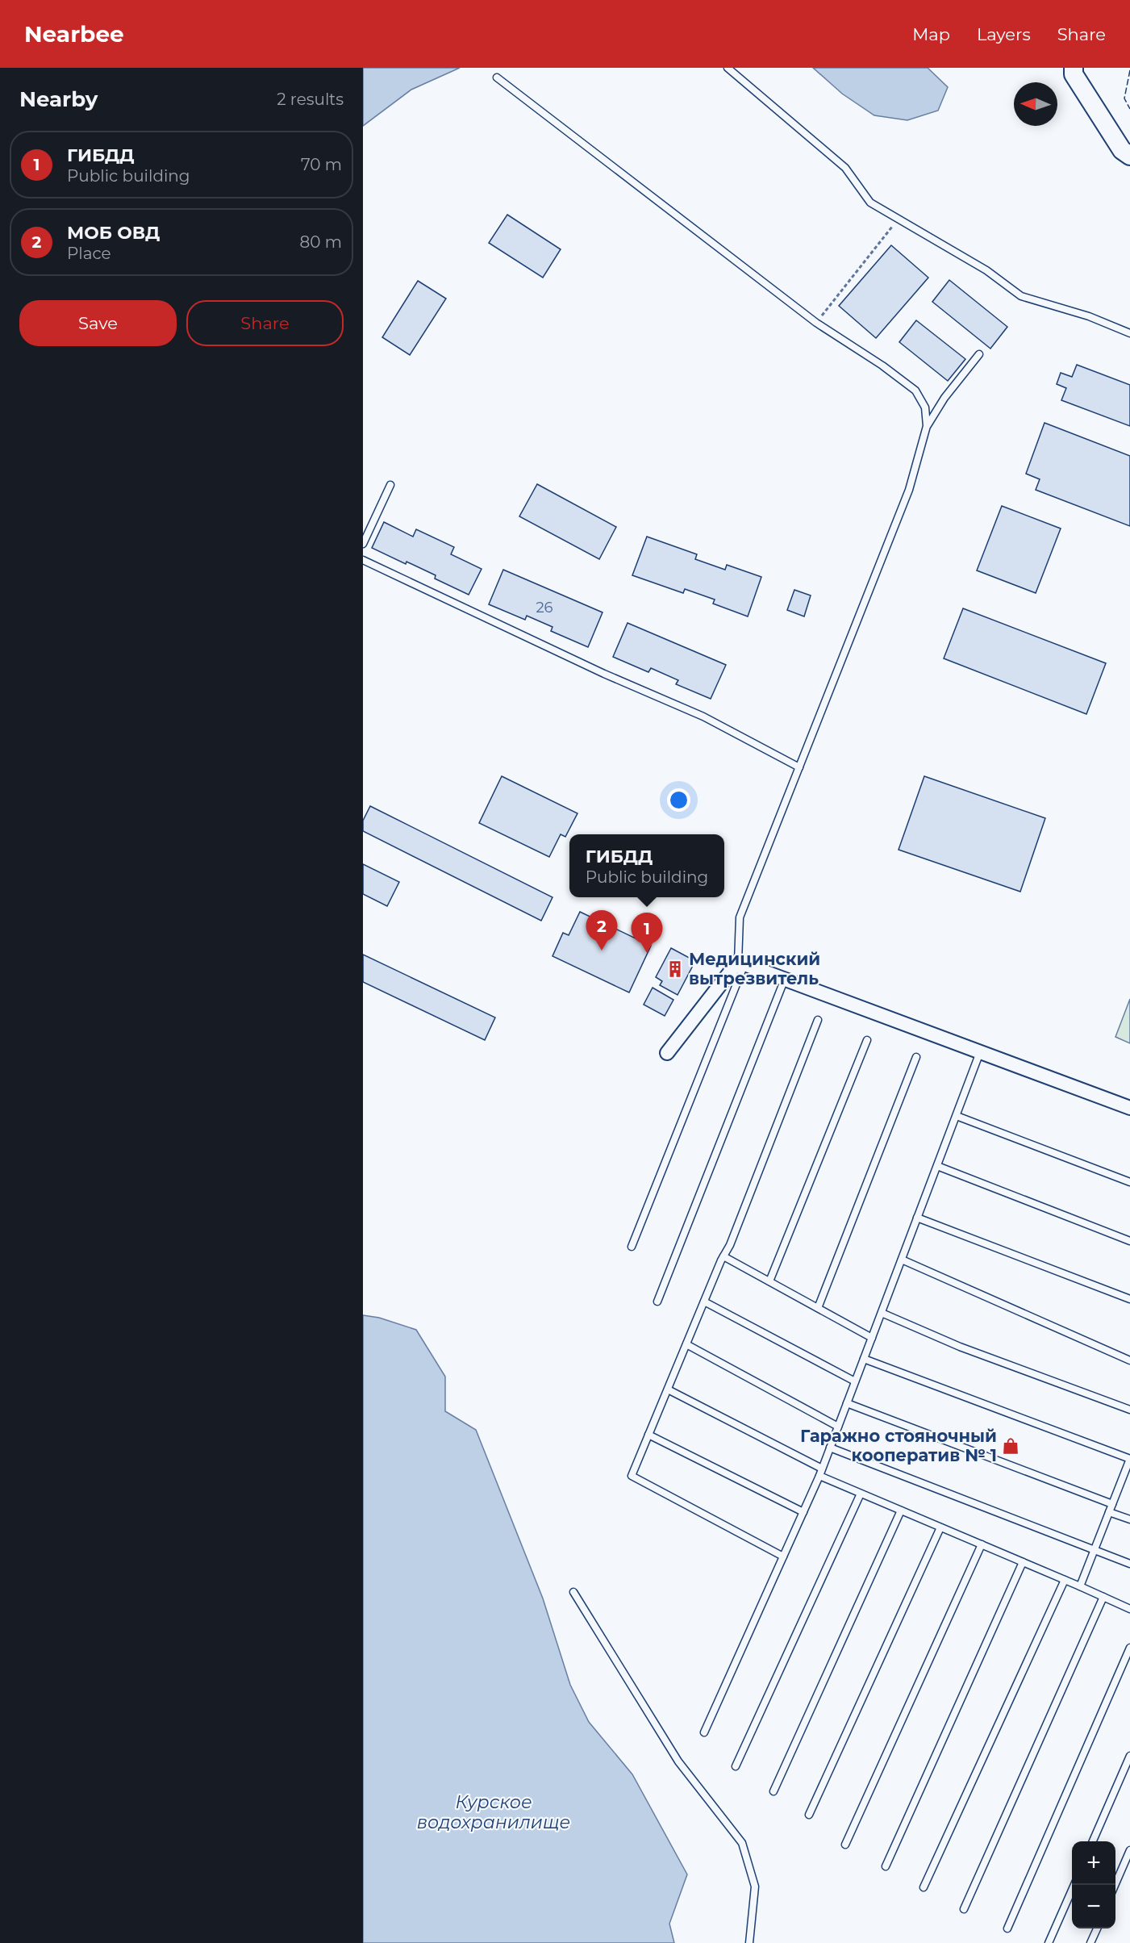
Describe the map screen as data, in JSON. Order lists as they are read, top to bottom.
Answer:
{
  "water": ["Курское водохранилище"],
  "places": {
    "building": ["Медицинский вытрезвитель"],
    "shop": ["Гаражно стояночный кооператив № 1"]
  },
  "house_numbers": ["26"],
  "north": "left",
  "page": {
    "header": "Nearbee",
    "nav": ["Map", "Layers", "Share"],
    "heading": ["Nearby", "2 results"],
    "list": [
      {
        "mark": "1",
        "name": "ГИБДД",
        "note": "Public building",
        "value": "70 m"
      },
      {
        "mark": "2",
        "name": "МОБ ОВД",
        "note": "Place",
        "value": "80 m"
      }
    ],
    "buttons": ["Save", "Share"],
    "popup": ["ГИБДД", "Public building"],
    "pins": ["2", "1"],
    "map_buttons": ["+", "−"]
  }
}
